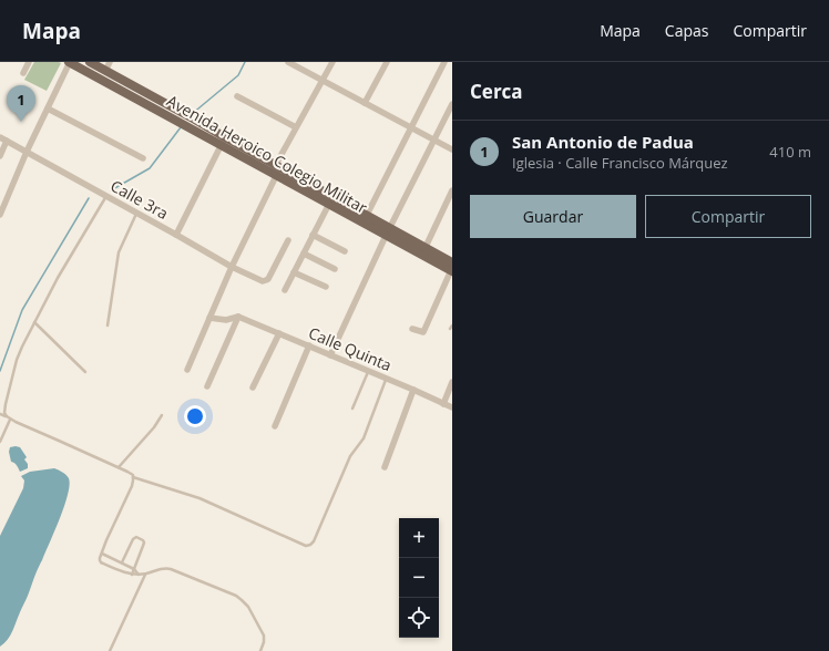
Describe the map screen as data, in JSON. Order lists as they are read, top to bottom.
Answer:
{
  "streets": {
    "main road": ["Avenida Heroico Colegio Militar"],
    "street": ["Calle 3ra", "Calle Quinta"]
  },
  "page": {
    "header": "Mapa",
    "nav": ["Mapa", "Capas", "Compartir"],
    "heading": "Cerca",
    "pins": "1",
    "list": [
      {
        "mark": "1",
        "name": "San Antonio de Padua",
        "note": "Iglesia · Calle Francisco Márquez",
        "value": "410 m"
      }
    ],
    "buttons": ["Guardar", "Compartir"],
    "map_buttons": ["+", "−"]
  }
}
